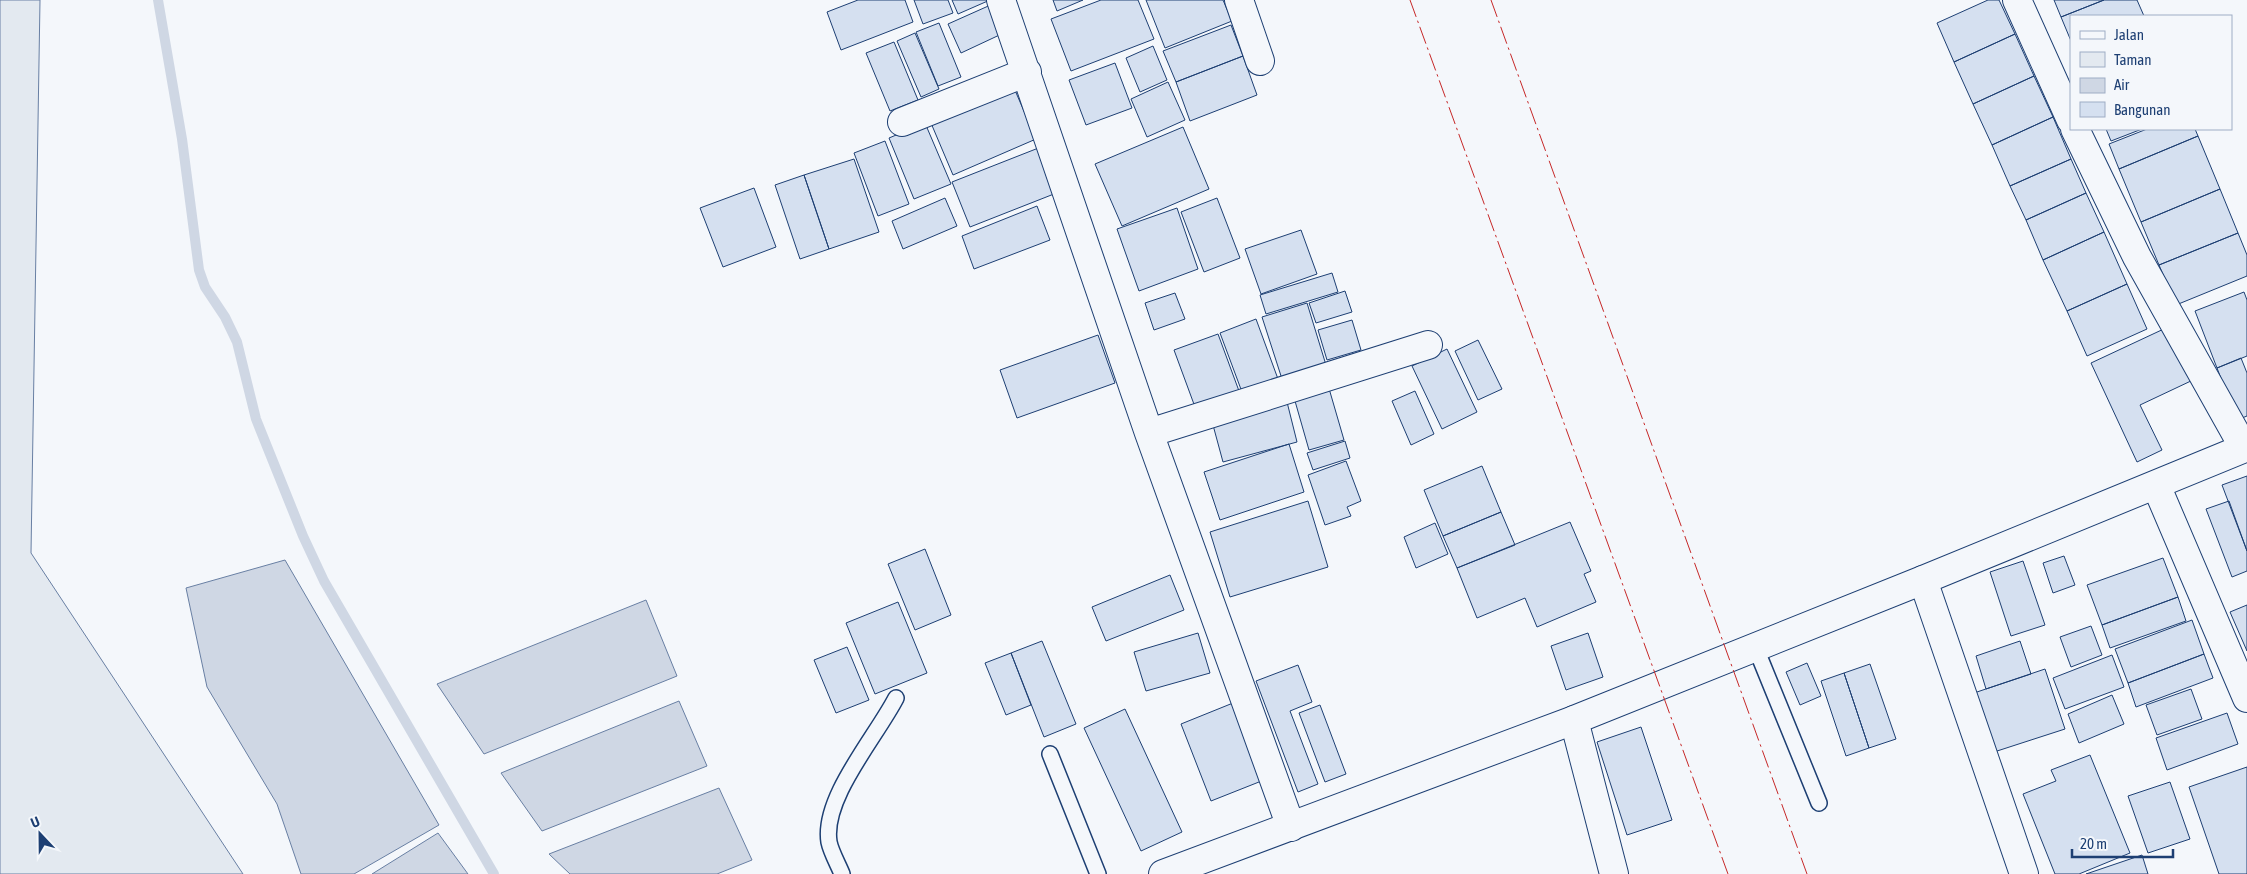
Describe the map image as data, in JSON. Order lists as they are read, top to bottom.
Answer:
{
  "legend": [
    "Jalan",
    "Taman",
    "Air",
    "Bangunan"
  ],
  "scale_bar": "20 m",
  "north": "top"
}
